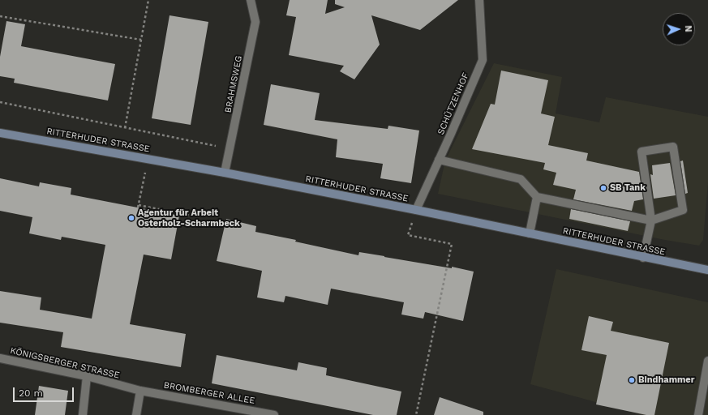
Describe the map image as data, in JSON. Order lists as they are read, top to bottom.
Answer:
{
  "streets": {
    "street": [
      "BRAHMSWEG",
      "SCHÜTZENHOF",
      "RITTERHUDER STRASSE",
      "KÖNIGSBERGER STRASSE",
      "BROMBERGER ALLEE"
    ]
  },
  "crossings": [
    ["BRAHMSWEG", "RITTERHUDER STRASSE"],
    ["SCHÜTZENHOF", "RITTERHUDER STRASSE"],
    ["KÖNIGSBERGER STRASSE", "BROMBERGER ALLEE"]
  ],
  "places": ["SB Tank", "Agentur für Arbeit Osterholz-Scharmbeck", "Bindhammer"],
  "scale_bar": "20 m",
  "north": "right"
}
